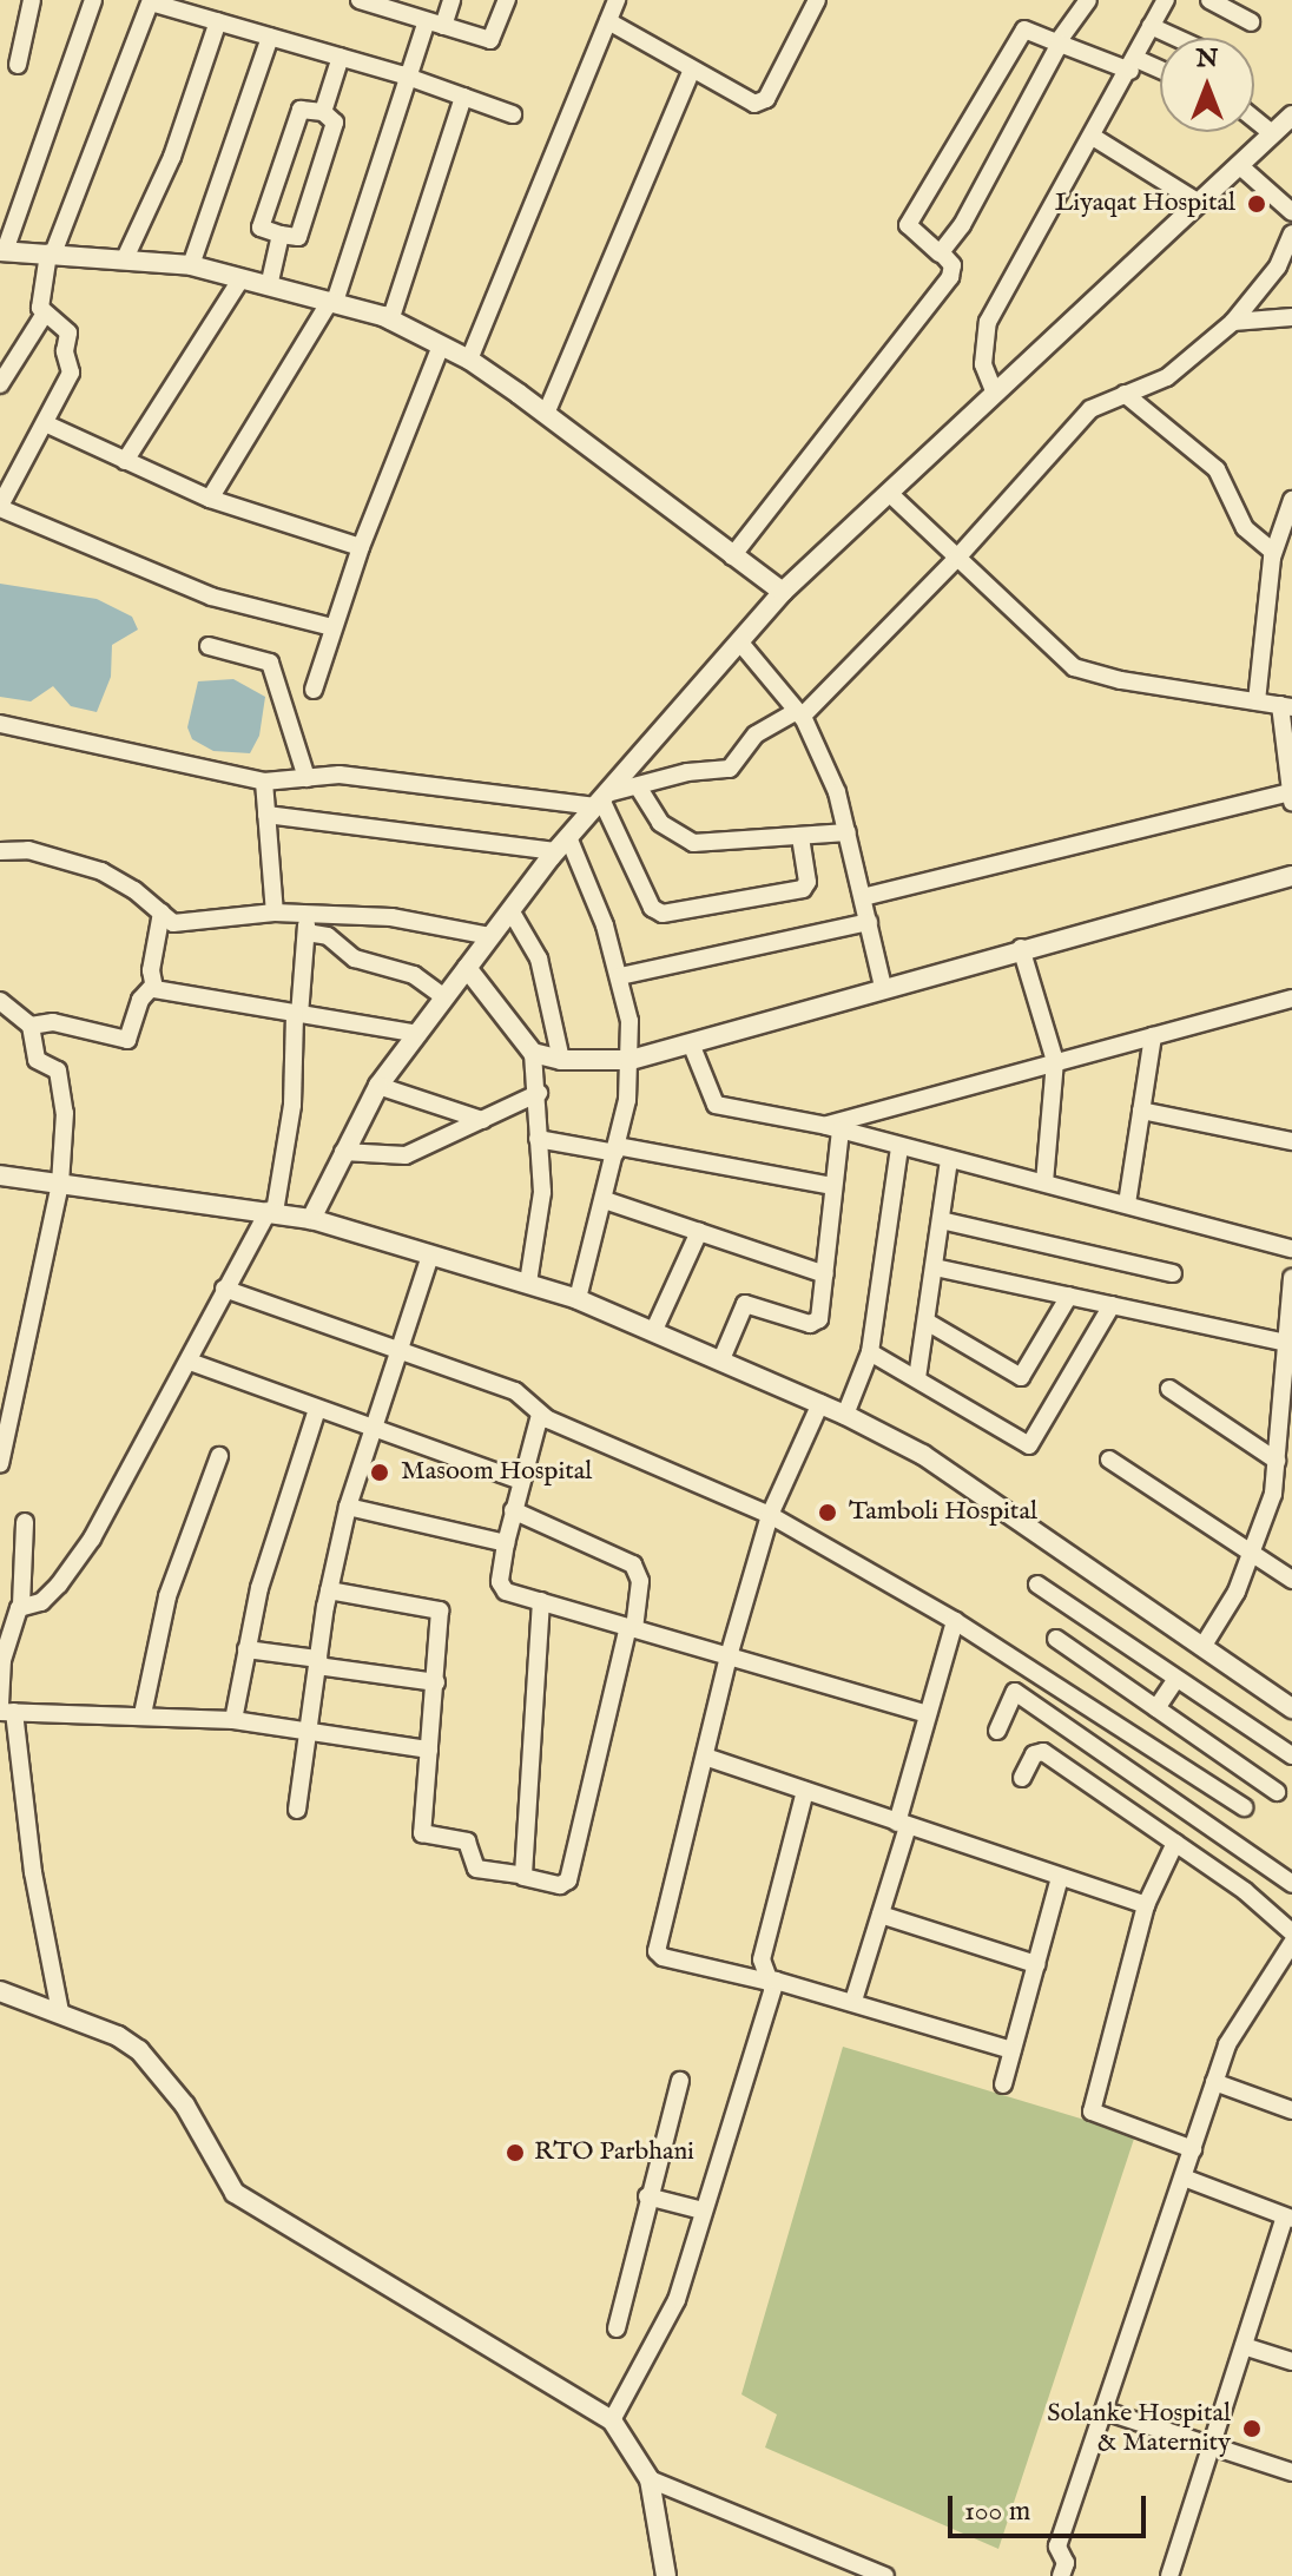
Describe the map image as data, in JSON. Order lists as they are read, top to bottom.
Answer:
{
  "places": [
    "Liyaqat Hospital",
    "Masoom Hospital",
    "Tamboli Hospital",
    "RTO Parbhani",
    "Solanke Hospital & Maternity"
  ],
  "scale_bar": "100 m",
  "north": "top"
}
